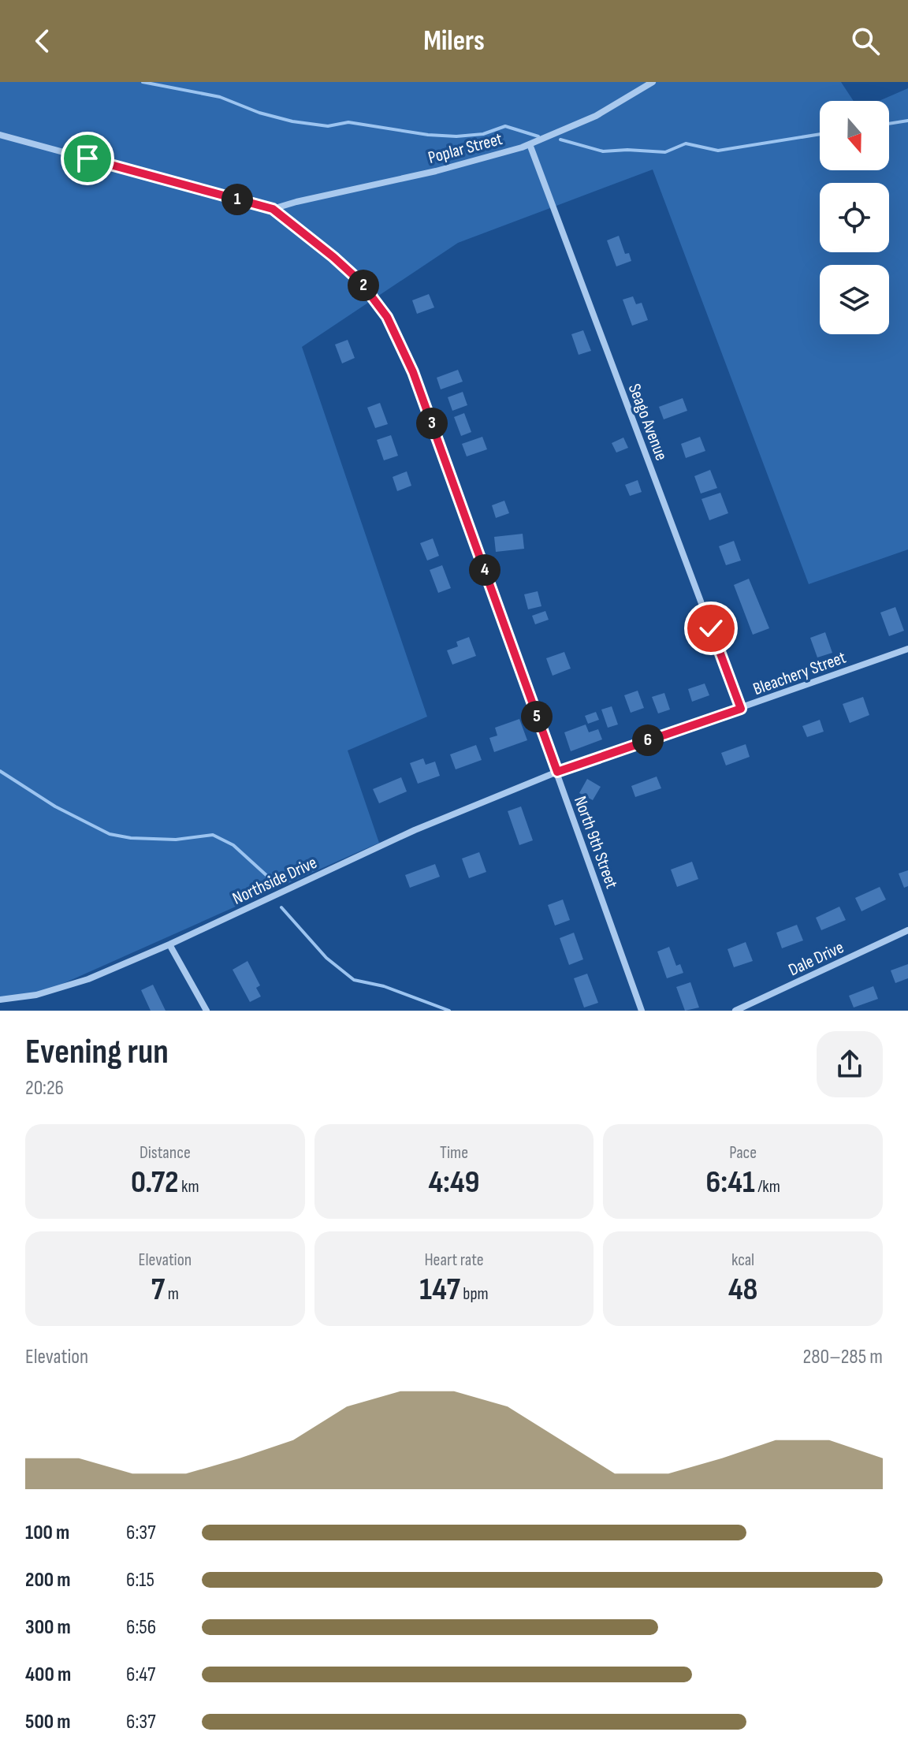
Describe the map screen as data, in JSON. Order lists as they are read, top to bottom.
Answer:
{
  "streets": {
    "street": [
      "Poplar Street",
      "Seago Avenue",
      "Bleachery Street",
      "North 9th Street",
      "Northside Drive",
      "Dale Drive"
    ]
  },
  "crossings": [
    ["Poplar Street", "Seago Avenue"],
    ["Poplar Street", "North 9th Street"],
    ["Seago Avenue", "Bleachery Street"],
    ["Bleachery Street", "North 9th Street"],
    ["Bleachery Street", "Northside Drive"],
    ["North 9th Street", "Northside Drive"]
  ],
  "north": "bottom",
  "page": {
    "header": "Milers",
    "pins": [
      "1",
      "2",
      "3",
      "4",
      "5",
      "6"
    ],
    "heading": ["Evening run", "20:26"],
    "stats": [
      ["Distance", "0.72 km"],
      ["Time", "4:49"],
      ["Pace", "6:41 /km"],
      ["Elevation", "7 m"],
      ["Heart rate", "147 bpm"],
      ["kcal", "48"]
    ],
    "chart": ["Elevation", "280–285 m"],
    "list": [
      {
        "name": "100 m",
        "note": "6:37"
      },
      {
        "name": "200 m",
        "note": "6:15"
      },
      {
        "name": "300 m",
        "note": "6:56"
      },
      {
        "name": "400 m",
        "note": "6:47"
      },
      {
        "name": "500 m",
        "note": "6:37"
      }
    ]
  }
}
